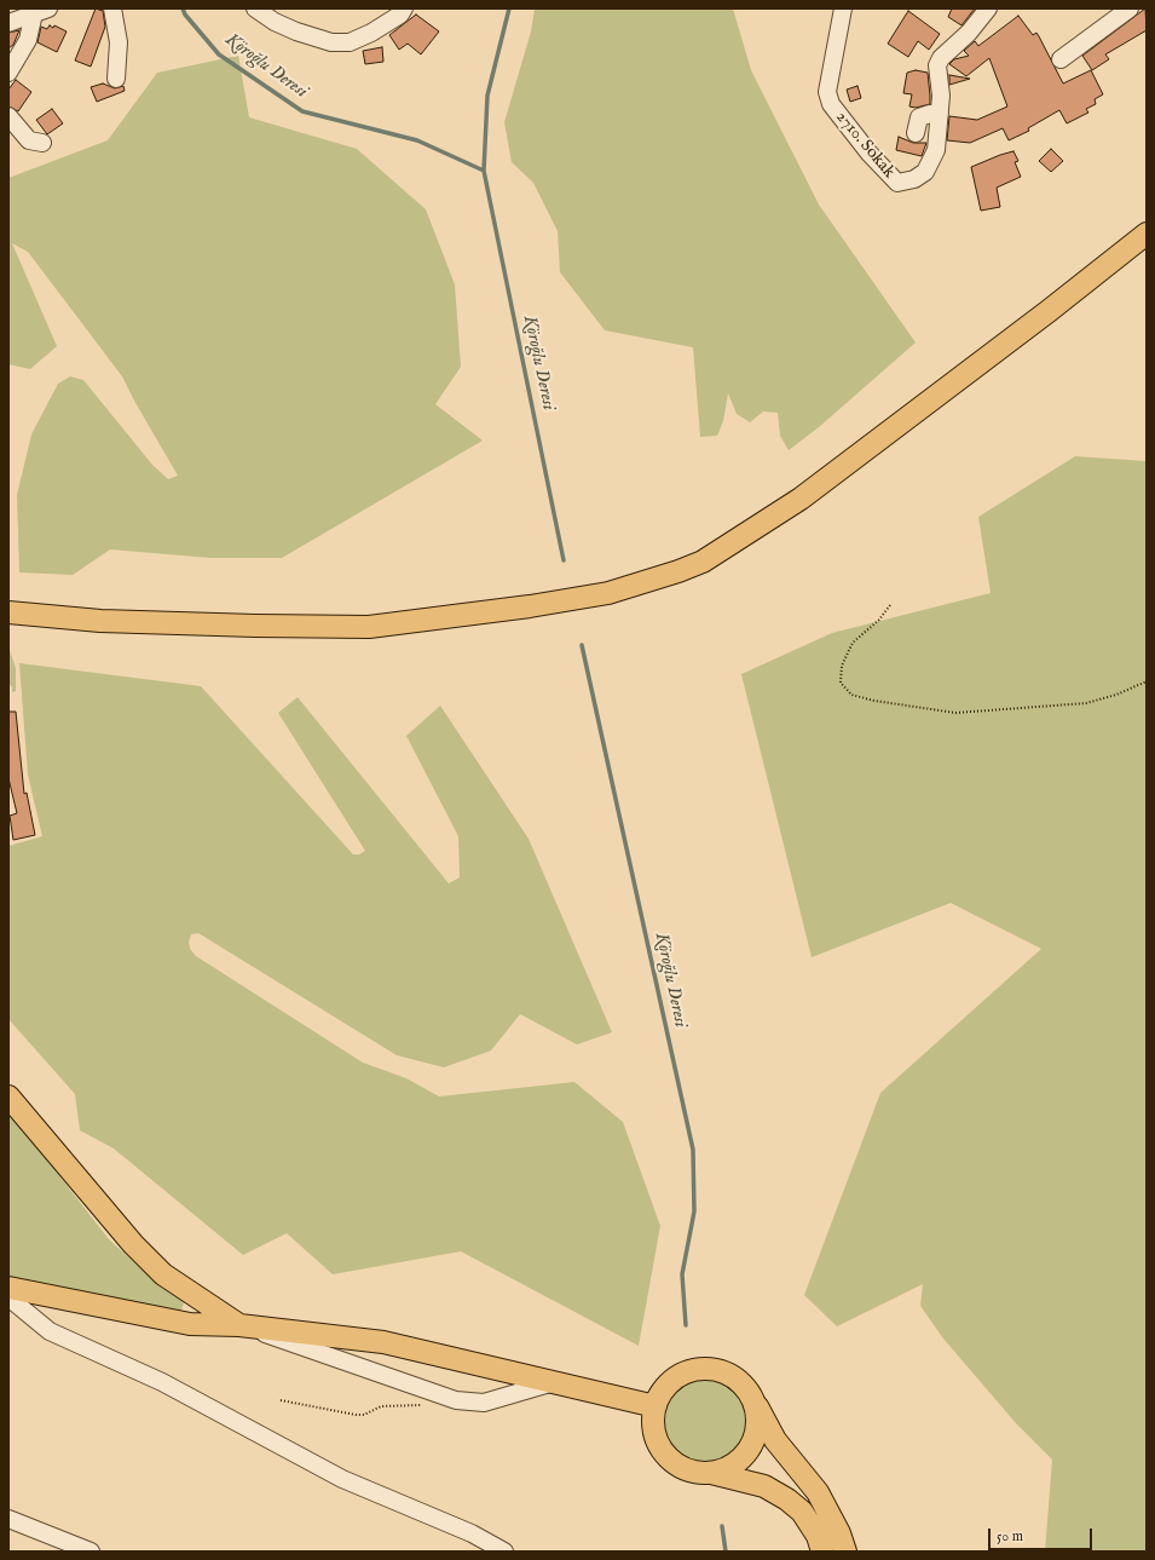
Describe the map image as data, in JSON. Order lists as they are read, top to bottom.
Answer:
{
  "streets": {
    "street": ["2710. Sokak"]
  },
  "water": ["Köroğlu Deresi"],
  "scale_bar": "50 m"
}
